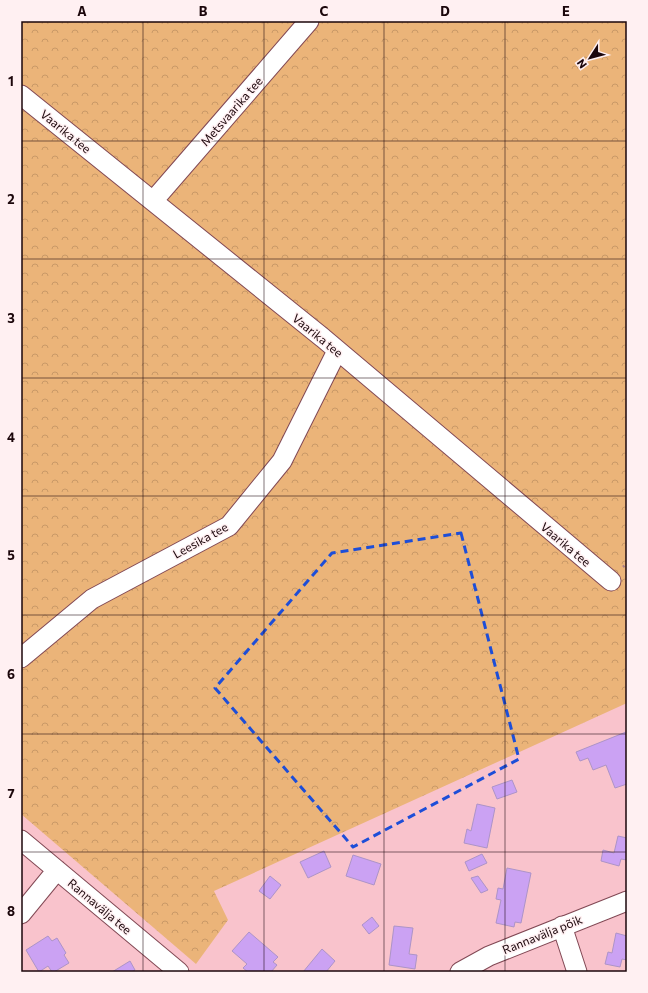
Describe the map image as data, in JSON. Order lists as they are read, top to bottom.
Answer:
{
  "streets": {
    "street": [
      "Metsvaarika tee",
      "Vaarika tee",
      "Leesika tee",
      "Rannavälja tee",
      "Rannavälja põik"
    ]
  },
  "crossings": [
    ["Metsvaarika tee", "Vaarika tee"],
    ["Vaarika tee", "Leesika tee"]
  ],
  "north": "bottom left",
  "grid": {
    "columns": [
      "A",
      "B",
      "C",
      "D",
      "E"
    ],
    "rows": [
      "1",
      "2",
      "3",
      "4",
      "5",
      "6",
      "7",
      "8"
    ]
  }
}
